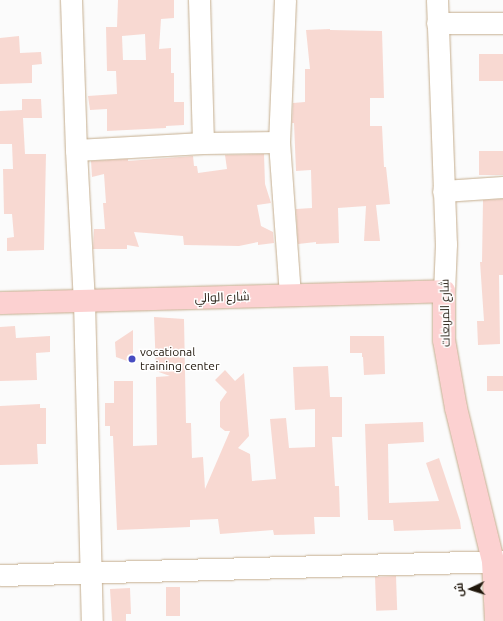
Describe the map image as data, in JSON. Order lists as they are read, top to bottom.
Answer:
{
  "streets": {
    "main road": ["شارع الوالي", "شارع المربعات"]
  },
  "crossings": [
    ["شارع الوالي", "شارع المربعات"]
  ],
  "places": ["vocational training center"],
  "north": "left"
}
